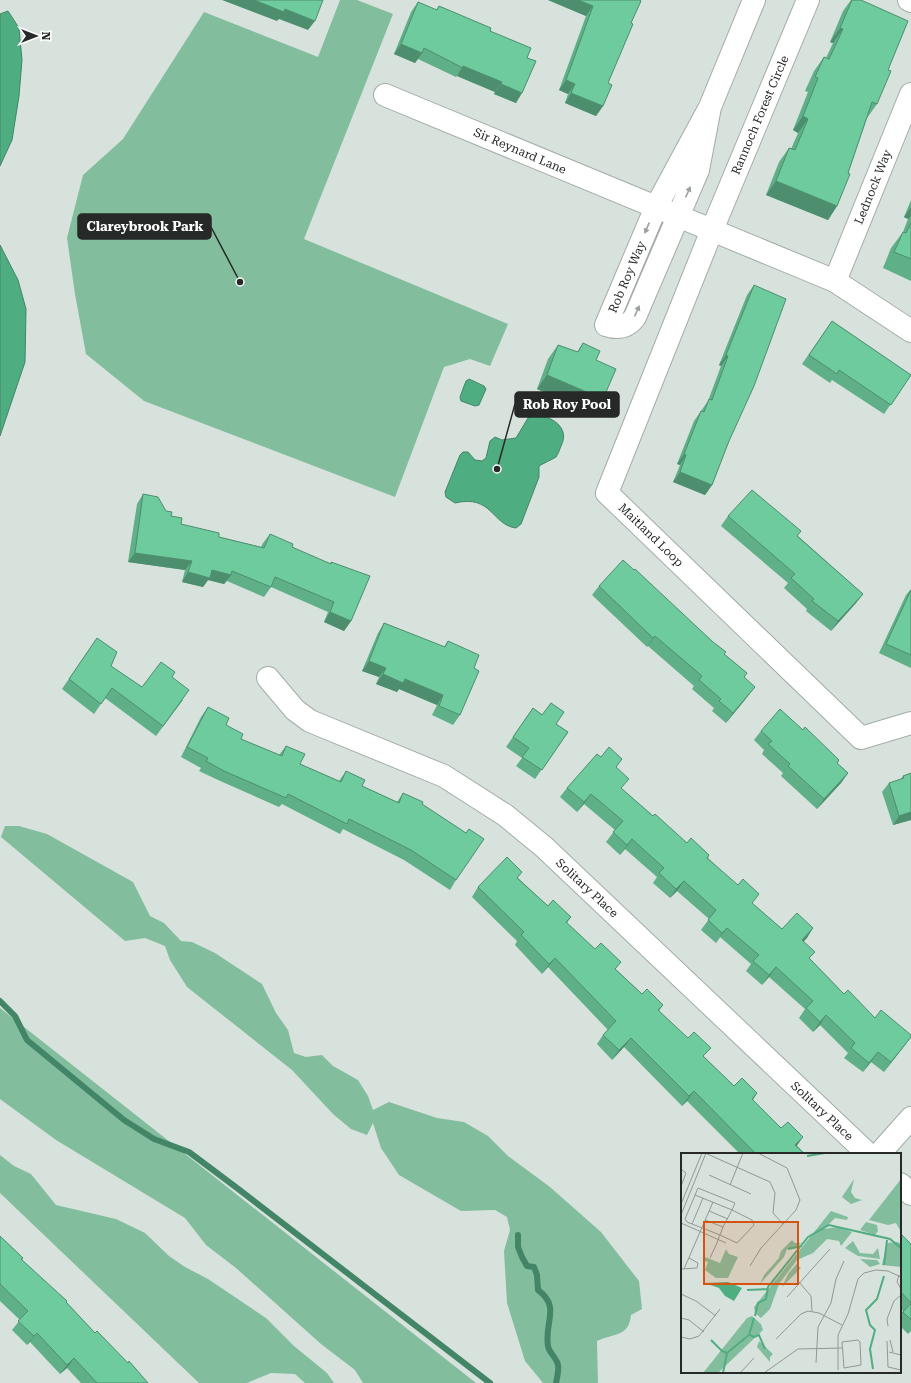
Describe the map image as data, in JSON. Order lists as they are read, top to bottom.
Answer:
{
  "streets": {
    "street": [
      "Rannoch Forest Circle",
      "Sir Reynard Lane",
      "Lednock Way",
      "Rob Roy Way",
      "Maitland Loop",
      "Solitary Place"
    ]
  },
  "crossings": [
    ["Rannoch Forest Circle", "Maitland Loop"],
    ["Sir Reynard Lane", "Rob Roy Way"]
  ],
  "places": ["Clareybrook Park", "Rob Roy Pool"],
  "north": "right"
}
